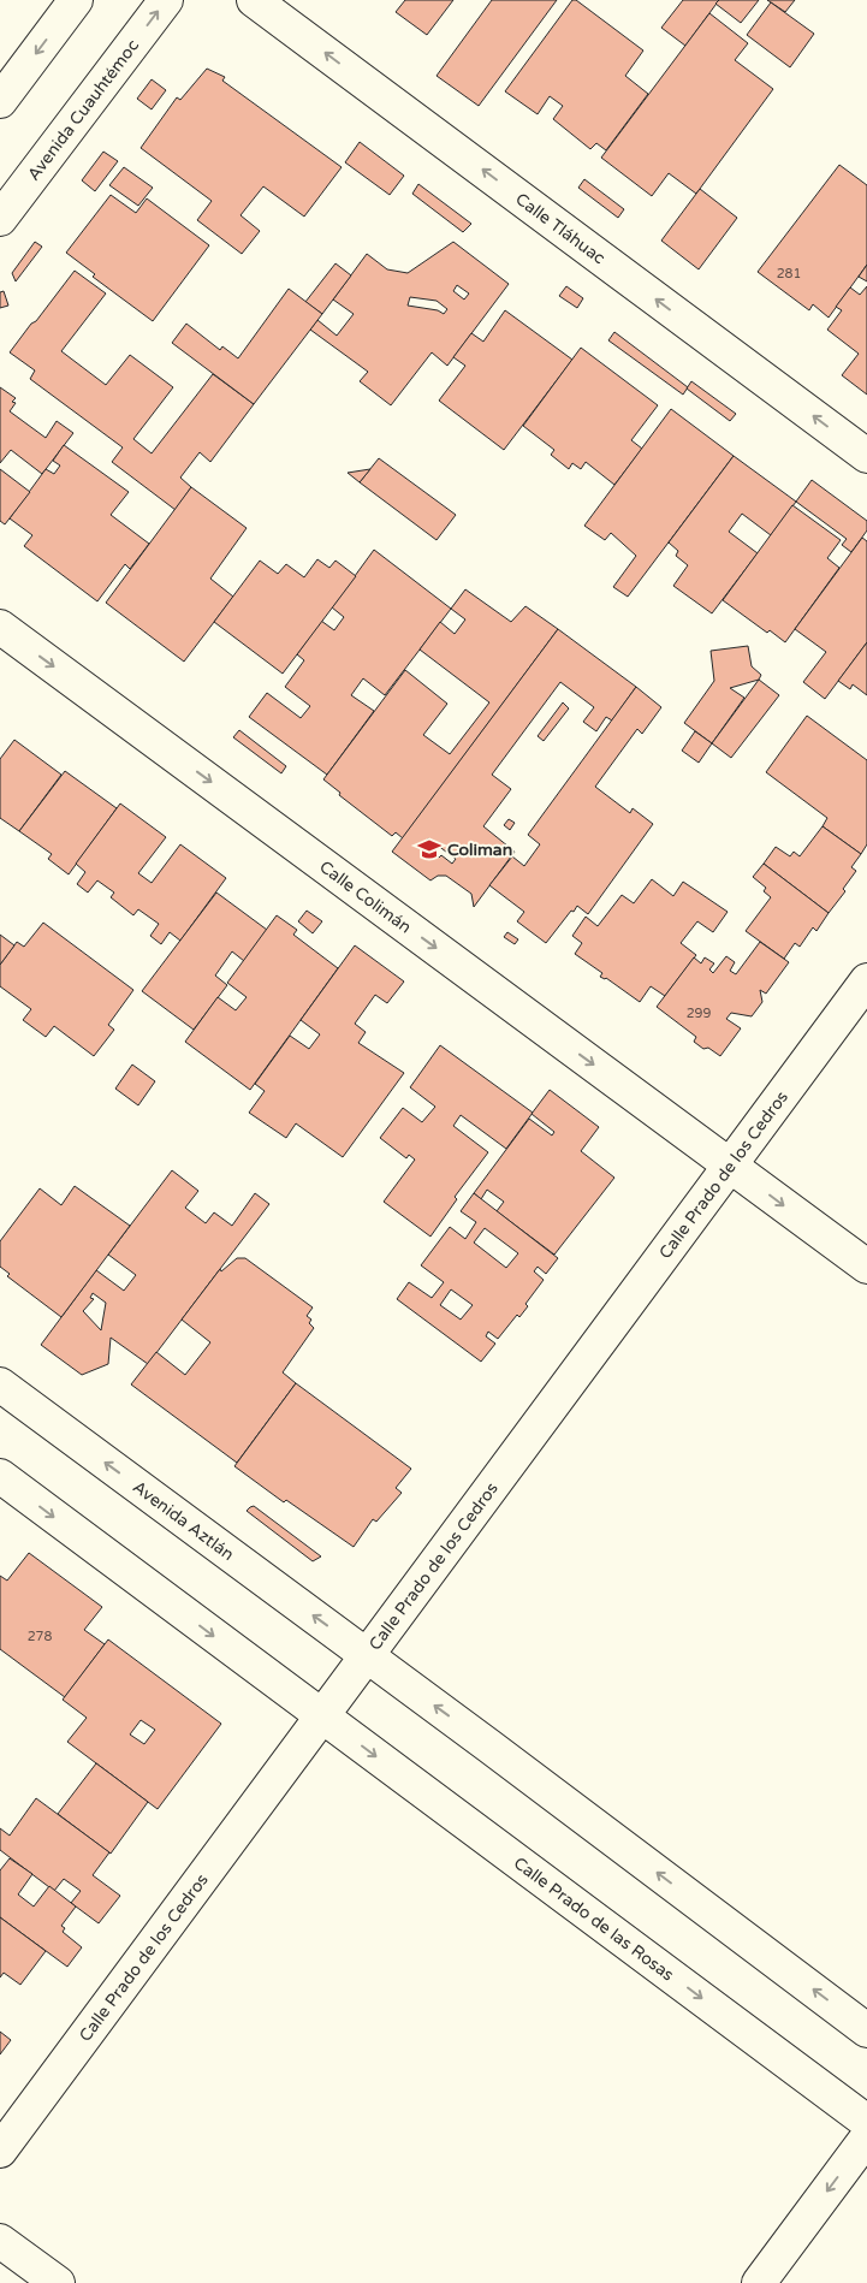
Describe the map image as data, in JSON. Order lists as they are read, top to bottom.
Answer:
{
  "streets": {
    "street": [
      "Avenida Cuauhtémoc",
      "Calle Tláhuac",
      "Calle Colimán",
      "Calle Prado de los Cedros",
      "Avenida Aztlán",
      "Calle Prado de las Rosas"
    ]
  },
  "crossings": [
    ["Calle Colimán", "Calle Prado de los Cedros"],
    ["Calle Prado de los Cedros", "Avenida Aztlán"],
    ["Calle Prado de los Cedros", "Calle Prado de las Rosas"]
  ],
  "one_way": ["Calle Tláhuac", "Calle Colimán"],
  "places": {
    "school or university": ["Coliman"]
  },
  "house_numbers": ["281", "299", "278"]
}
